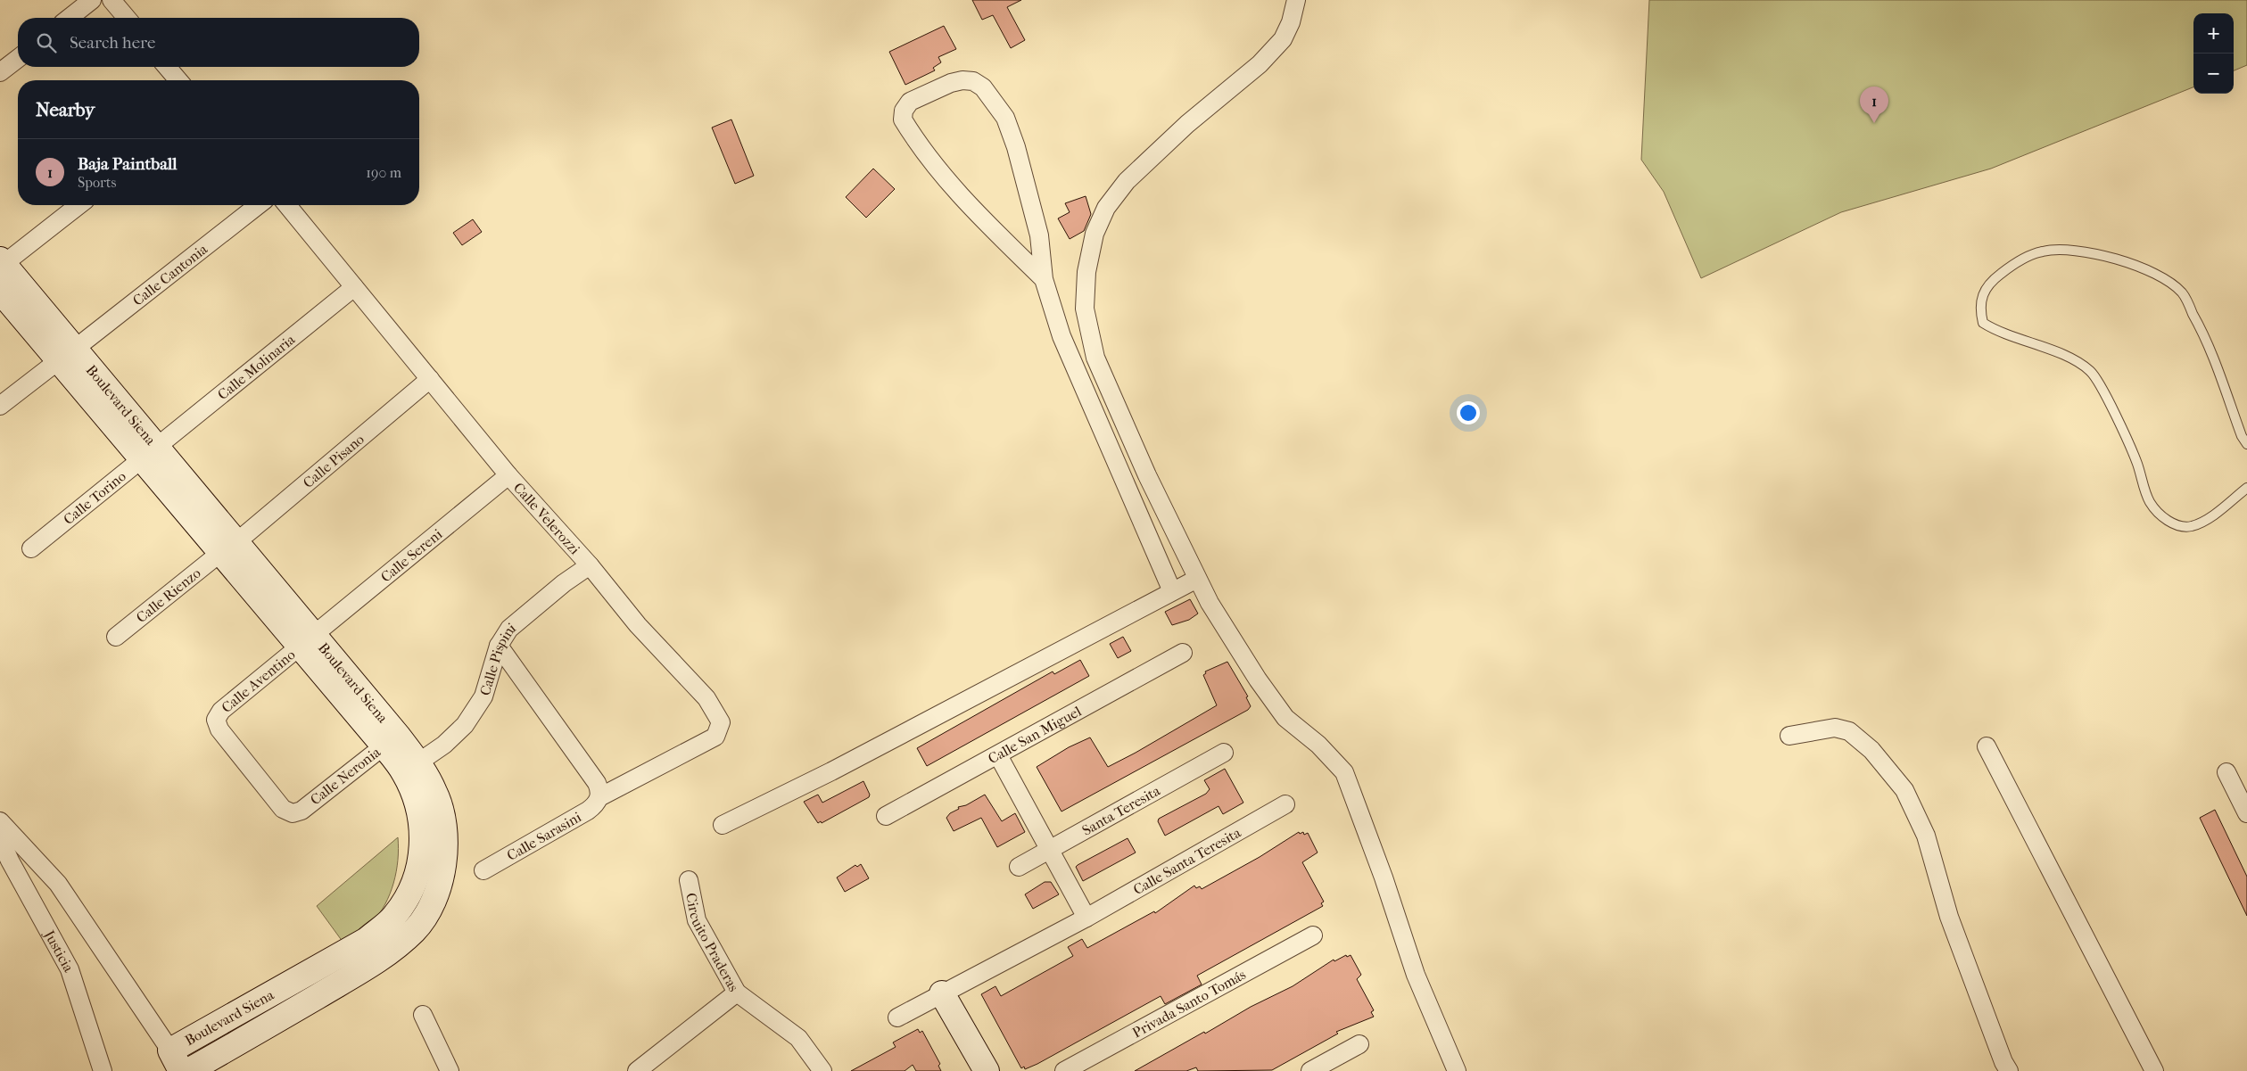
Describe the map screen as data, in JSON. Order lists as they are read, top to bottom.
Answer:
{
  "streets": {
    "street": [
      "Calle Cantonia",
      "Calle Molinaria",
      "Boulevard Siena",
      "Calle Pisano",
      "Calle Torino",
      "Calle Velerozzi",
      "Calle Sereni",
      "Calle Rienzo",
      "Calle Pispini",
      "Calle Aventino",
      "Calle San Miguel",
      "Calle Neronia",
      "Santa Teresita",
      "Calle Sarasini",
      "Calle Santa Teresita",
      "Circuito Praderas",
      "Justicia",
      "Privada Santo Tomás"
    ]
  },
  "crossings": [
    ["Calle Cantonia", "Boulevard Siena"],
    ["Calle Molinaria", "Boulevard Siena"],
    ["Calle Molinaria", "Calle Torino"],
    ["Calle Molinaria", "Calle Velerozzi"],
    ["Boulevard Siena", "Calle Pisano"],
    ["Boulevard Siena", "Calle Torino"],
    ["Boulevard Siena", "Calle Sereni"],
    ["Boulevard Siena", "Calle Rienzo"],
    ["Boulevard Siena", "Calle Pispini"],
    ["Boulevard Siena", "Calle Aventino"],
    ["Boulevard Siena", "Calle Neronia"],
    ["Calle Pisano", "Calle Velerozzi"],
    ["Calle Pisano", "Calle Rienzo"],
    ["Calle Velerozzi", "Calle Sereni"],
    ["Calle Velerozzi", "Calle Pispini"],
    ["Calle Velerozzi", "Calle Sarasini"],
    ["Calle Sereni", "Calle Aventino"],
    ["Calle Aventino", "Calle Neronia"]
  ],
  "page": {
    "map_buttons": ["+", "−"],
    "search": "Search here",
    "heading": "Nearby",
    "pins": "1",
    "list": [
      {
        "mark": "1",
        "name": "Baja Paintball",
        "note": "Sports",
        "value": "190 m"
      }
    ]
  }
}
